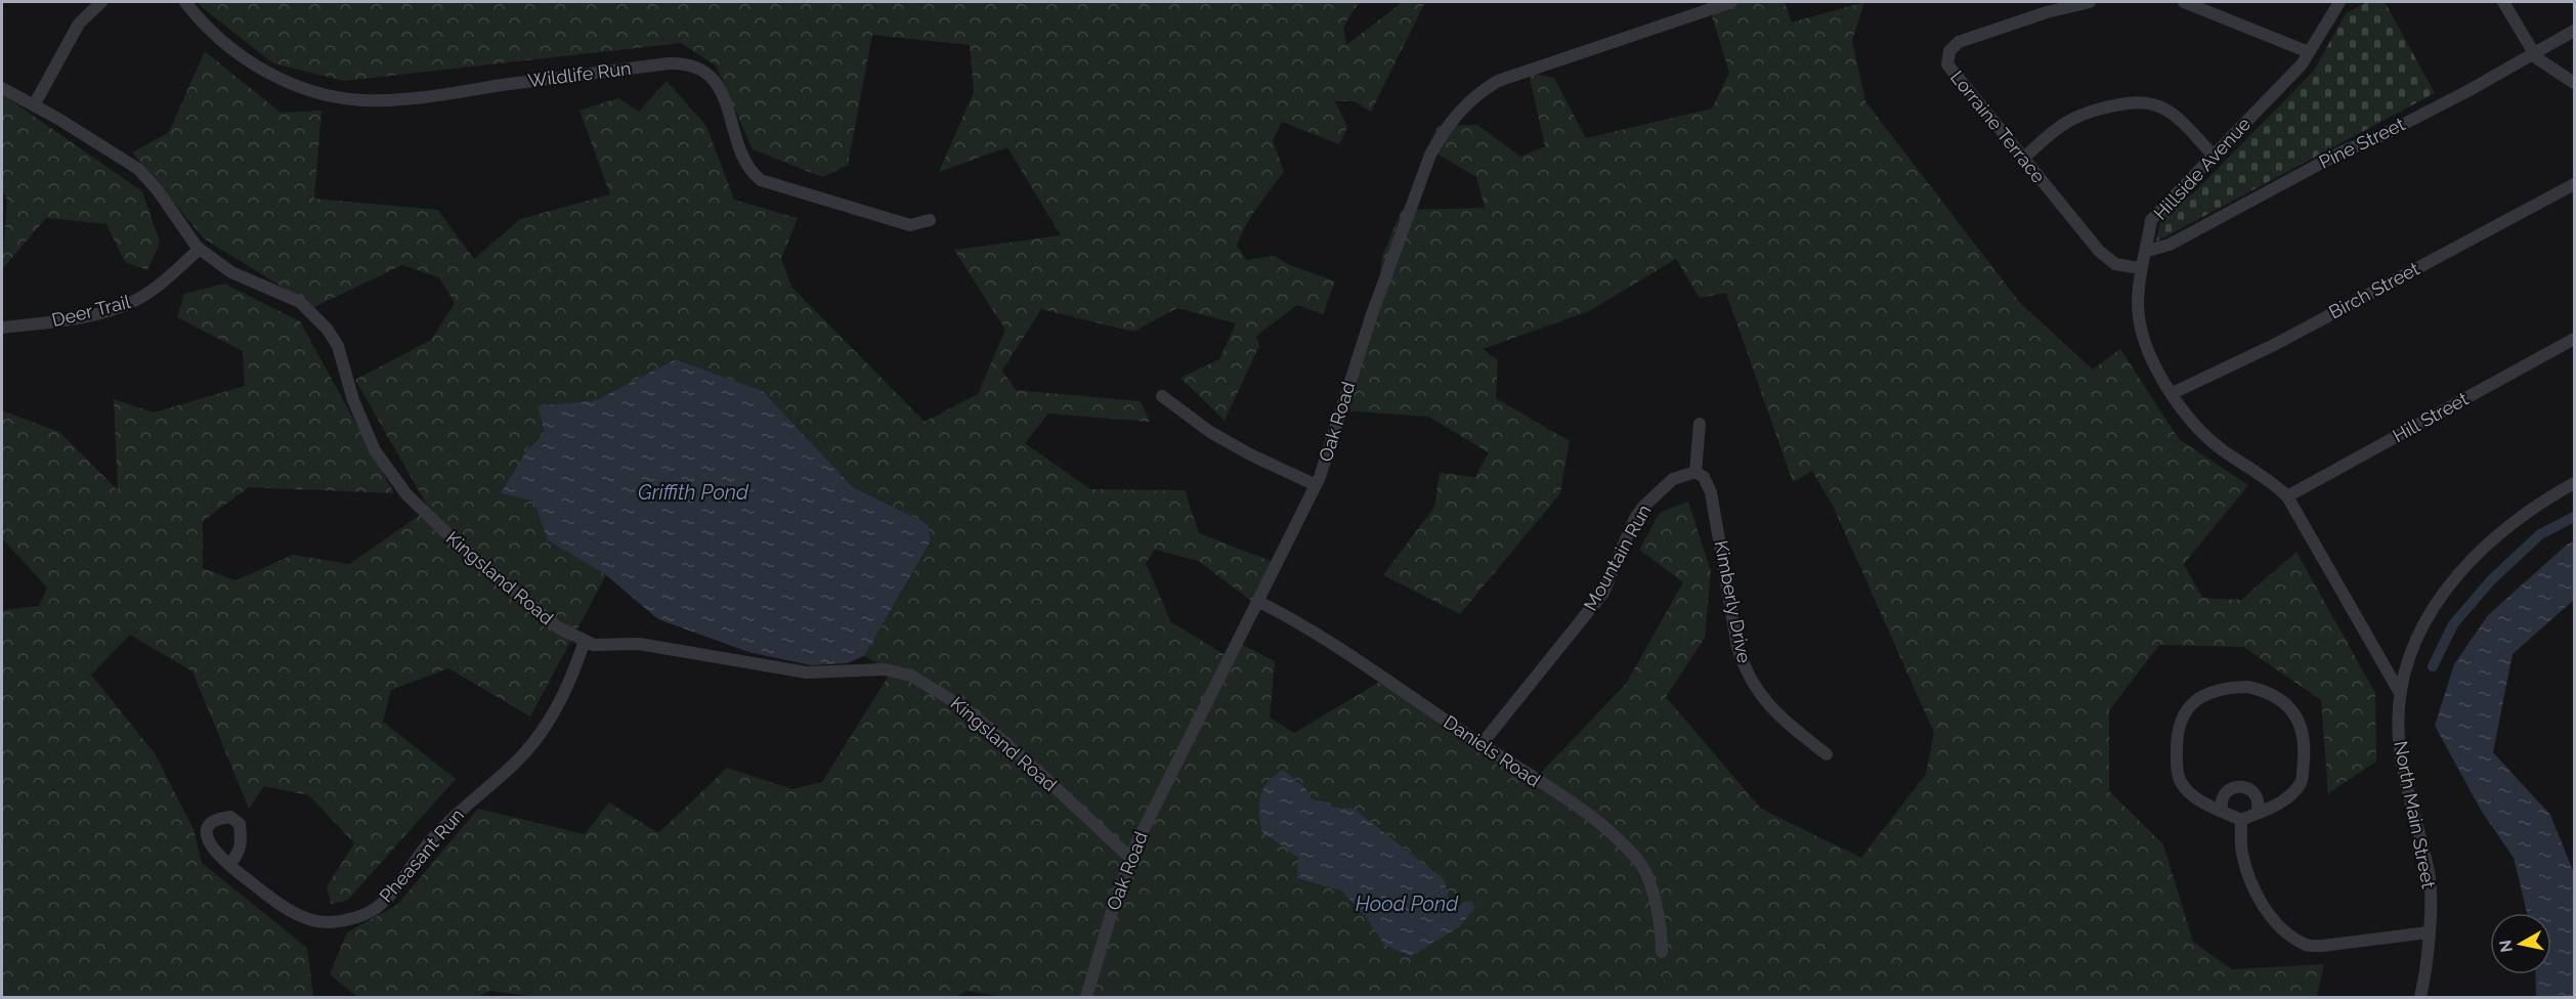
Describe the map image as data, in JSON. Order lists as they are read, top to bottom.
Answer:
{
  "streets": {
    "street": [
      "Wildlife Run",
      "Lorraine Terrace",
      "Pine Street",
      "Hillside Avenue",
      "Birch Street",
      "Deer Trail",
      "Hill Street",
      "Oak Road",
      "Mountain Run",
      "Kingsland Road",
      "Kimberly Drive",
      "Daniels Road",
      "North Main Street",
      "Pheasant Run"
    ]
  },
  "crossings": [
    ["Lorraine Terrace", "Hillside Avenue"],
    ["Pine Street", "Hillside Avenue"],
    ["Hillside Avenue", "Birch Street"],
    ["Hillside Avenue", "Hill Street"],
    ["Hillside Avenue", "North Main Street"],
    ["Deer Trail", "Kingsland Road"],
    ["Oak Road", "Kingsland Road"],
    ["Oak Road", "Daniels Road"],
    ["Mountain Run", "Kimberly Drive"],
    ["Mountain Run", "Daniels Road"],
    ["Kingsland Road", "Pheasant Run"]
  ],
  "water": ["Griffith Pond", "Hood Pond"],
  "north": "left"
}
